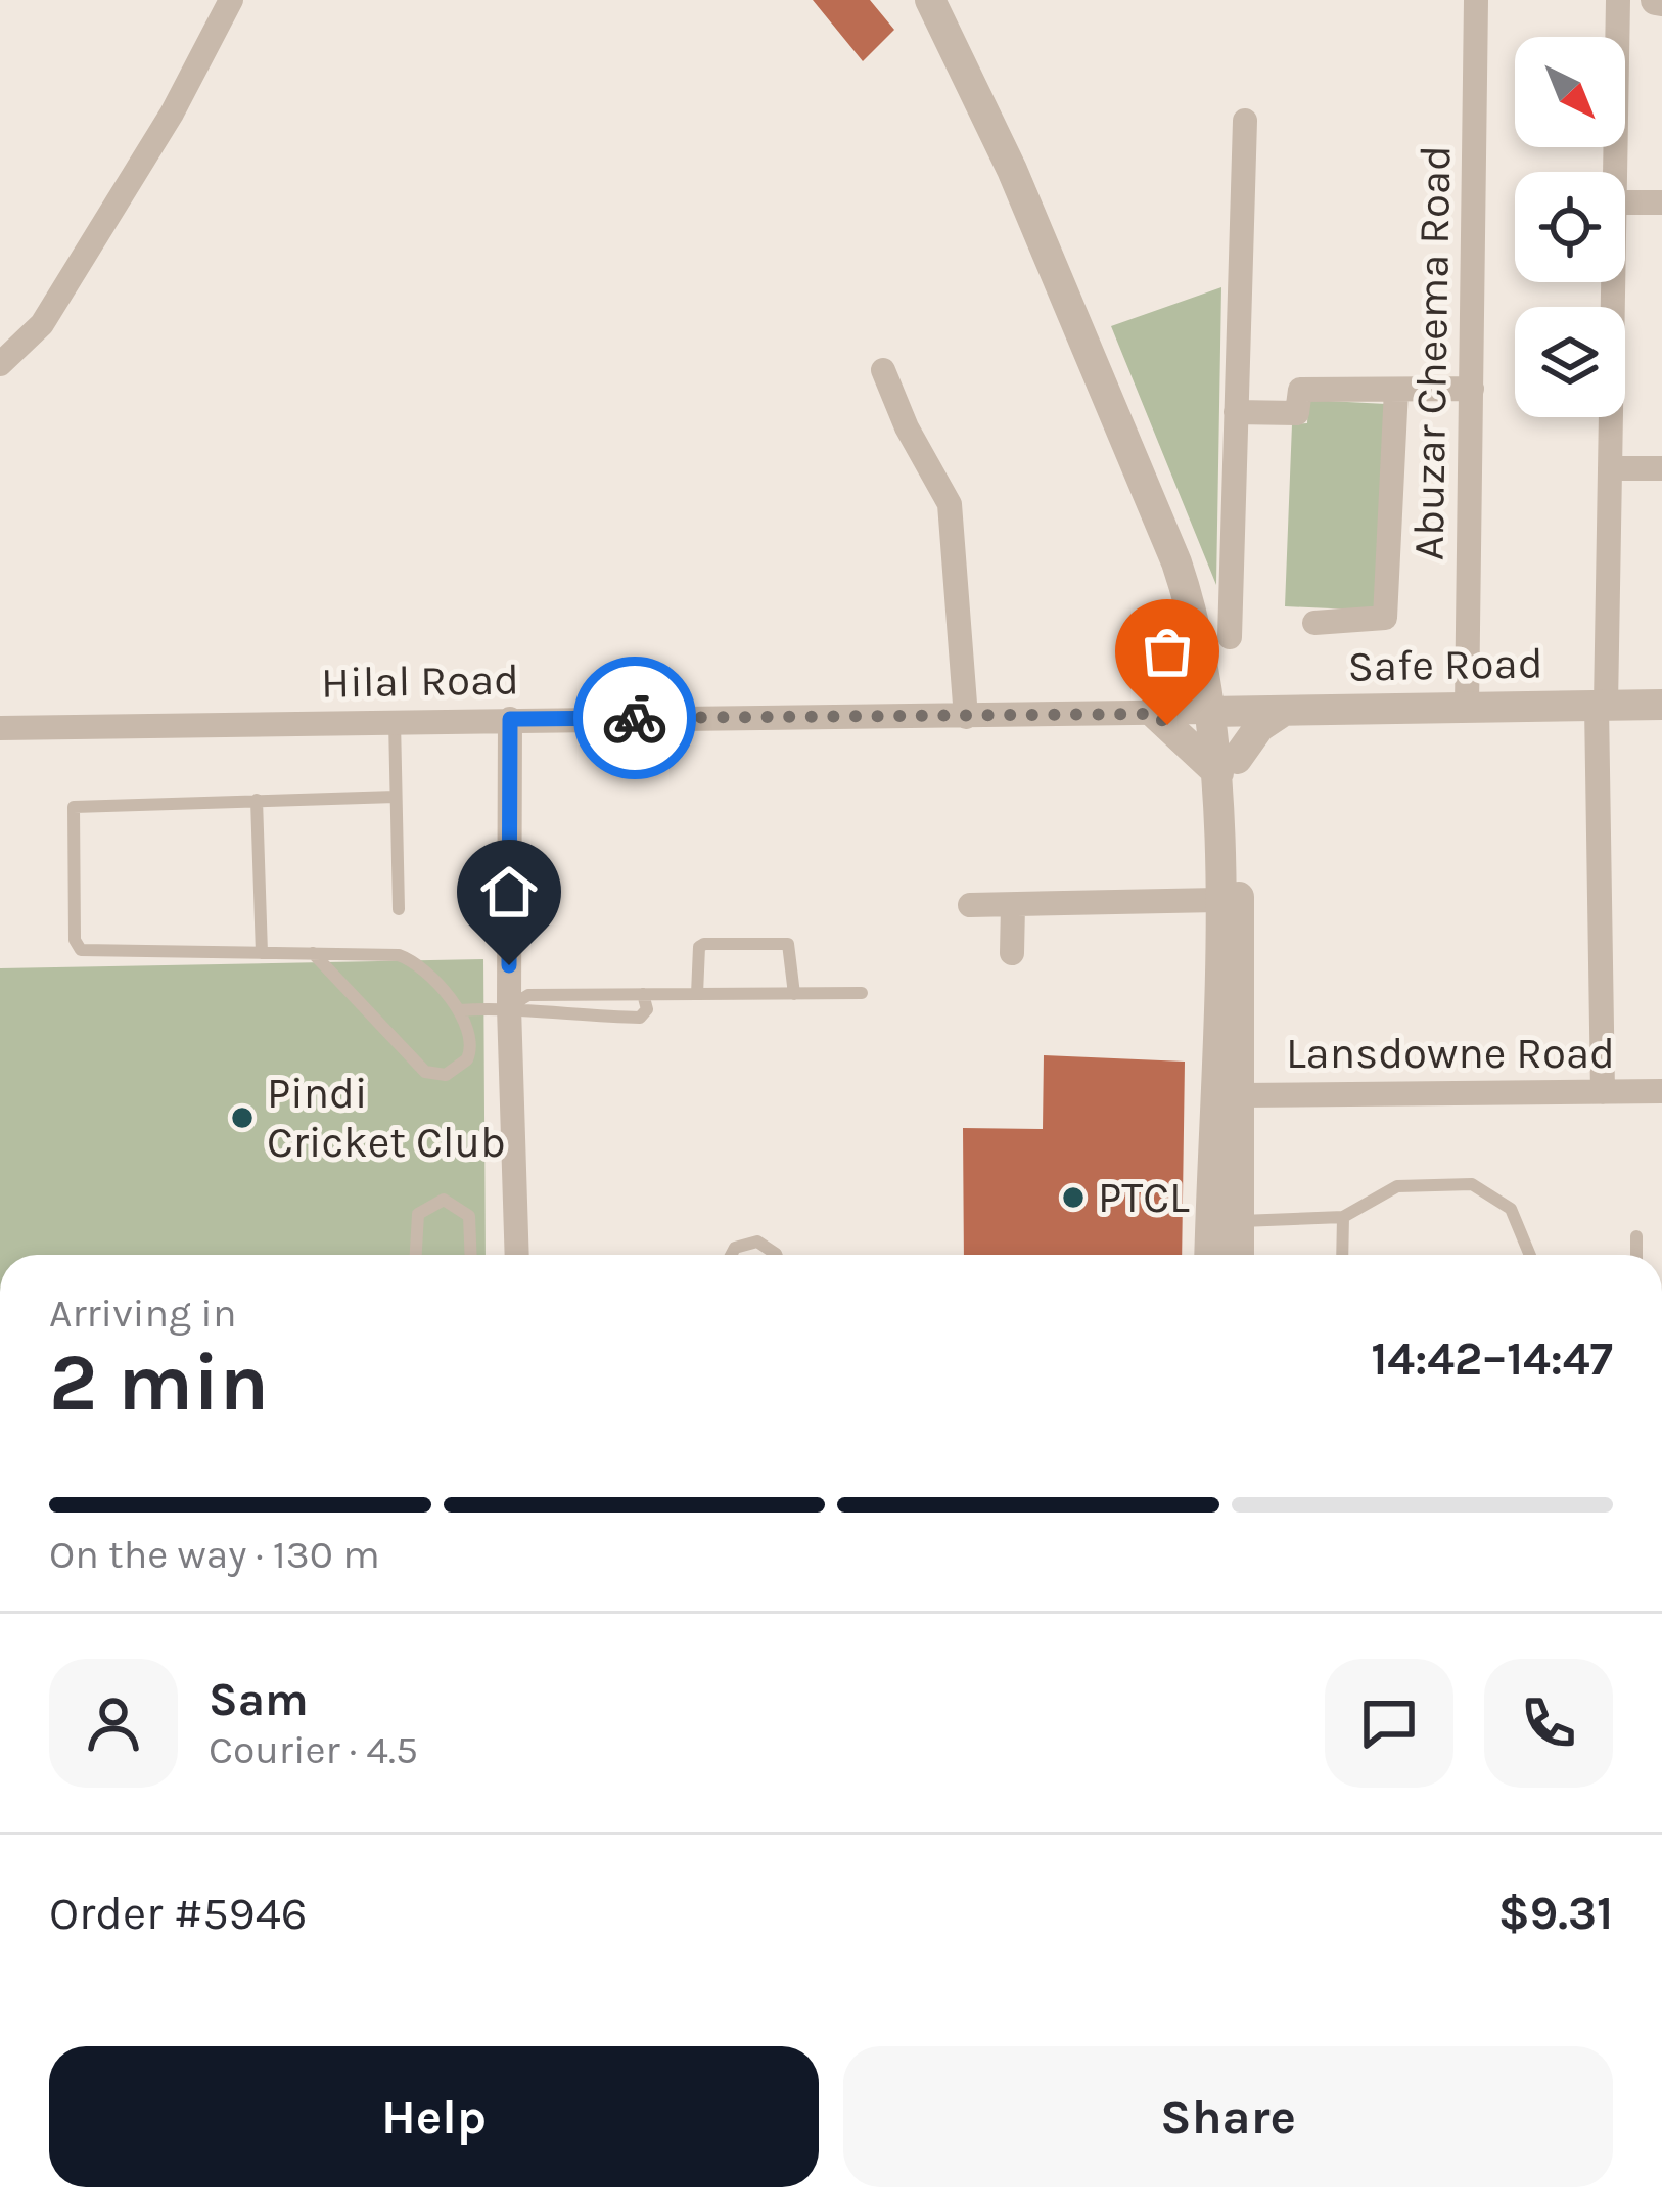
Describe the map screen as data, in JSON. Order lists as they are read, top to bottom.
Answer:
{
  "streets": {
    "street": [
      "Abuzar Cheema Road",
      "Safe Road",
      "Hilal Road",
      "Lansdowne Road"
    ]
  },
  "crossings": [
    ["Abuzar Cheema Road", "Safe Road"],
    ["Safe Road", "Hilal Road"]
  ],
  "places": ["Pindi Cricket Club", "PTCL"],
  "north": "bottom right",
  "page": {
    "heading": ["2 min", "Arriving in", "14:42–14:47"],
    "panel": [
      "Sam",
      "Courier · 4.5",
      "Order #5946",
      "$9.31"
    ],
    "bar": "On the way · 130 m",
    "buttons": ["Help", "Share"]
  }
}
